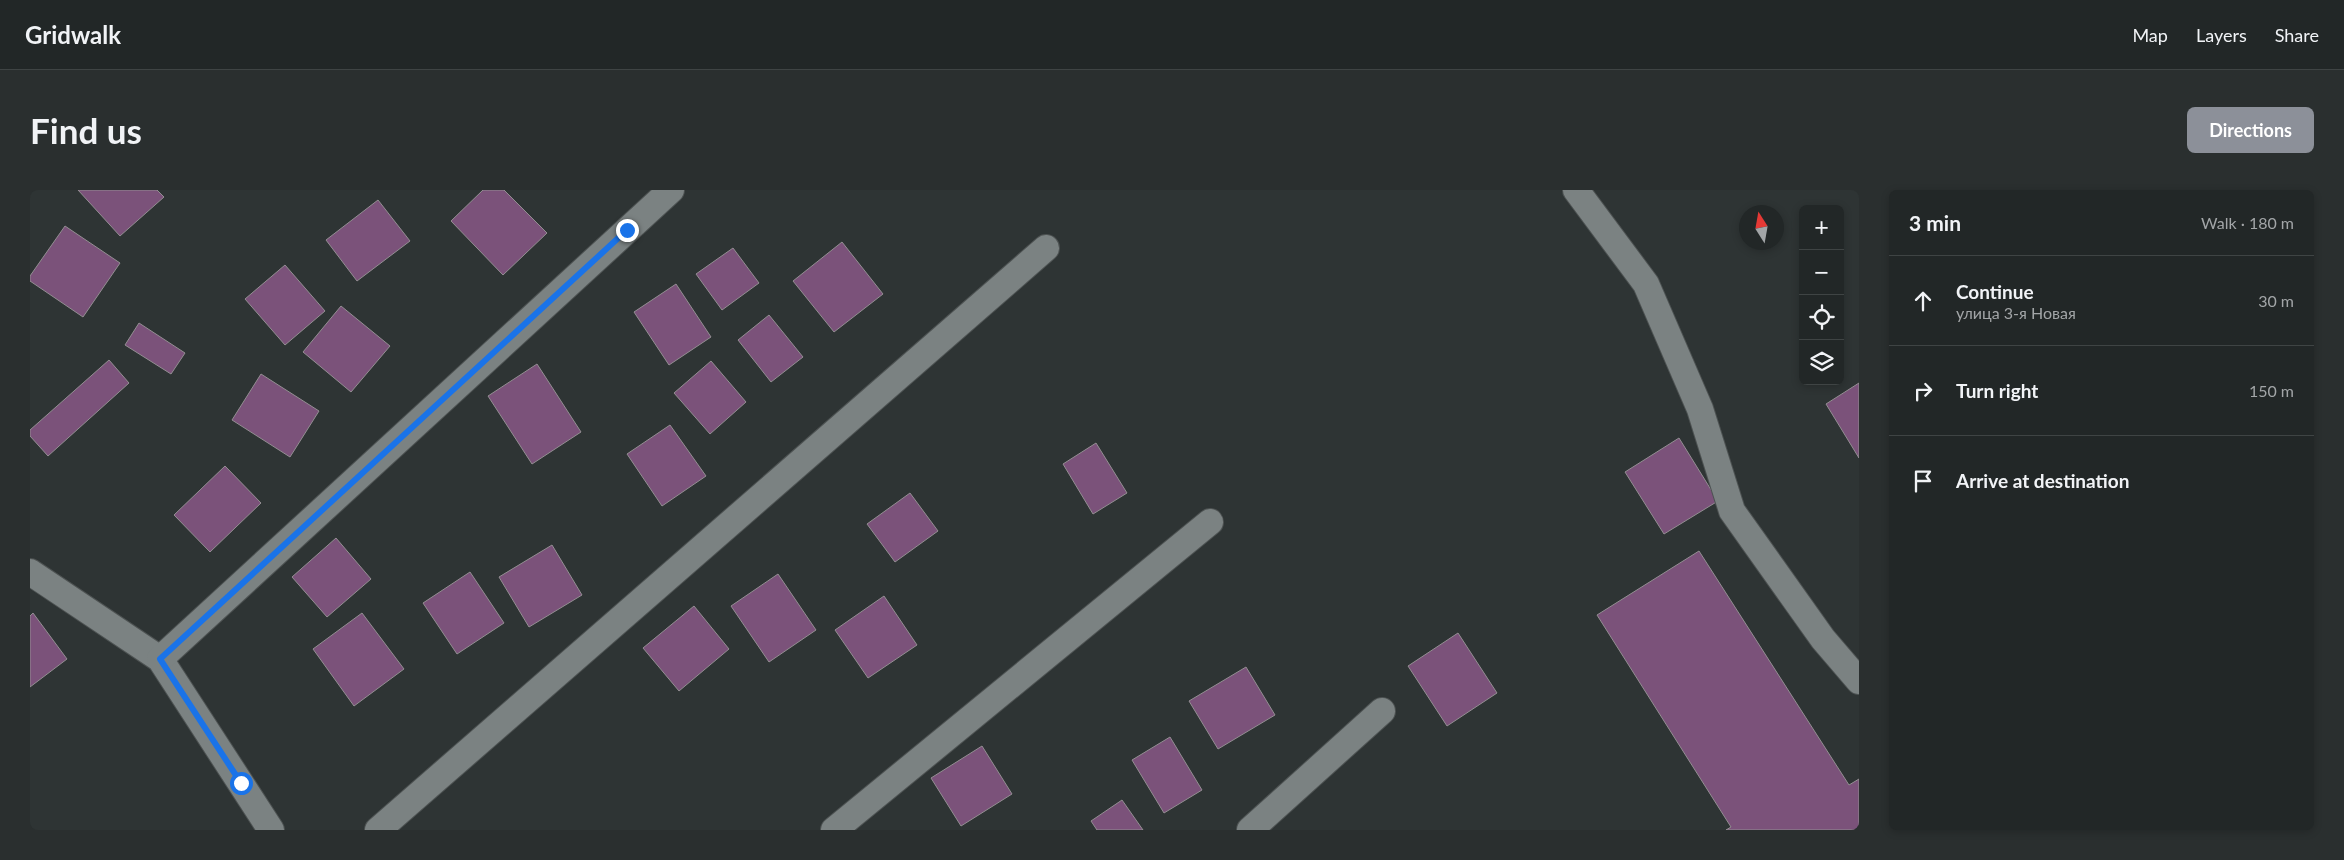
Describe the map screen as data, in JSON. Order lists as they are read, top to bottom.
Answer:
{
  "north": "top",
  "page": {
    "header": "Gridwalk",
    "nav": ["Map", "Layers", "Share"],
    "buttons": "Directions",
    "title": "Find us",
    "heading": ["3 min", "Walk · 180 m"],
    "map_buttons": ["+", "−"],
    "list": [
      ["Continue", "улица 3-я Новая", "30 m"],
      ["Turn right", "150 m"],
      "Arrive at destination"
    ]
  }
}
